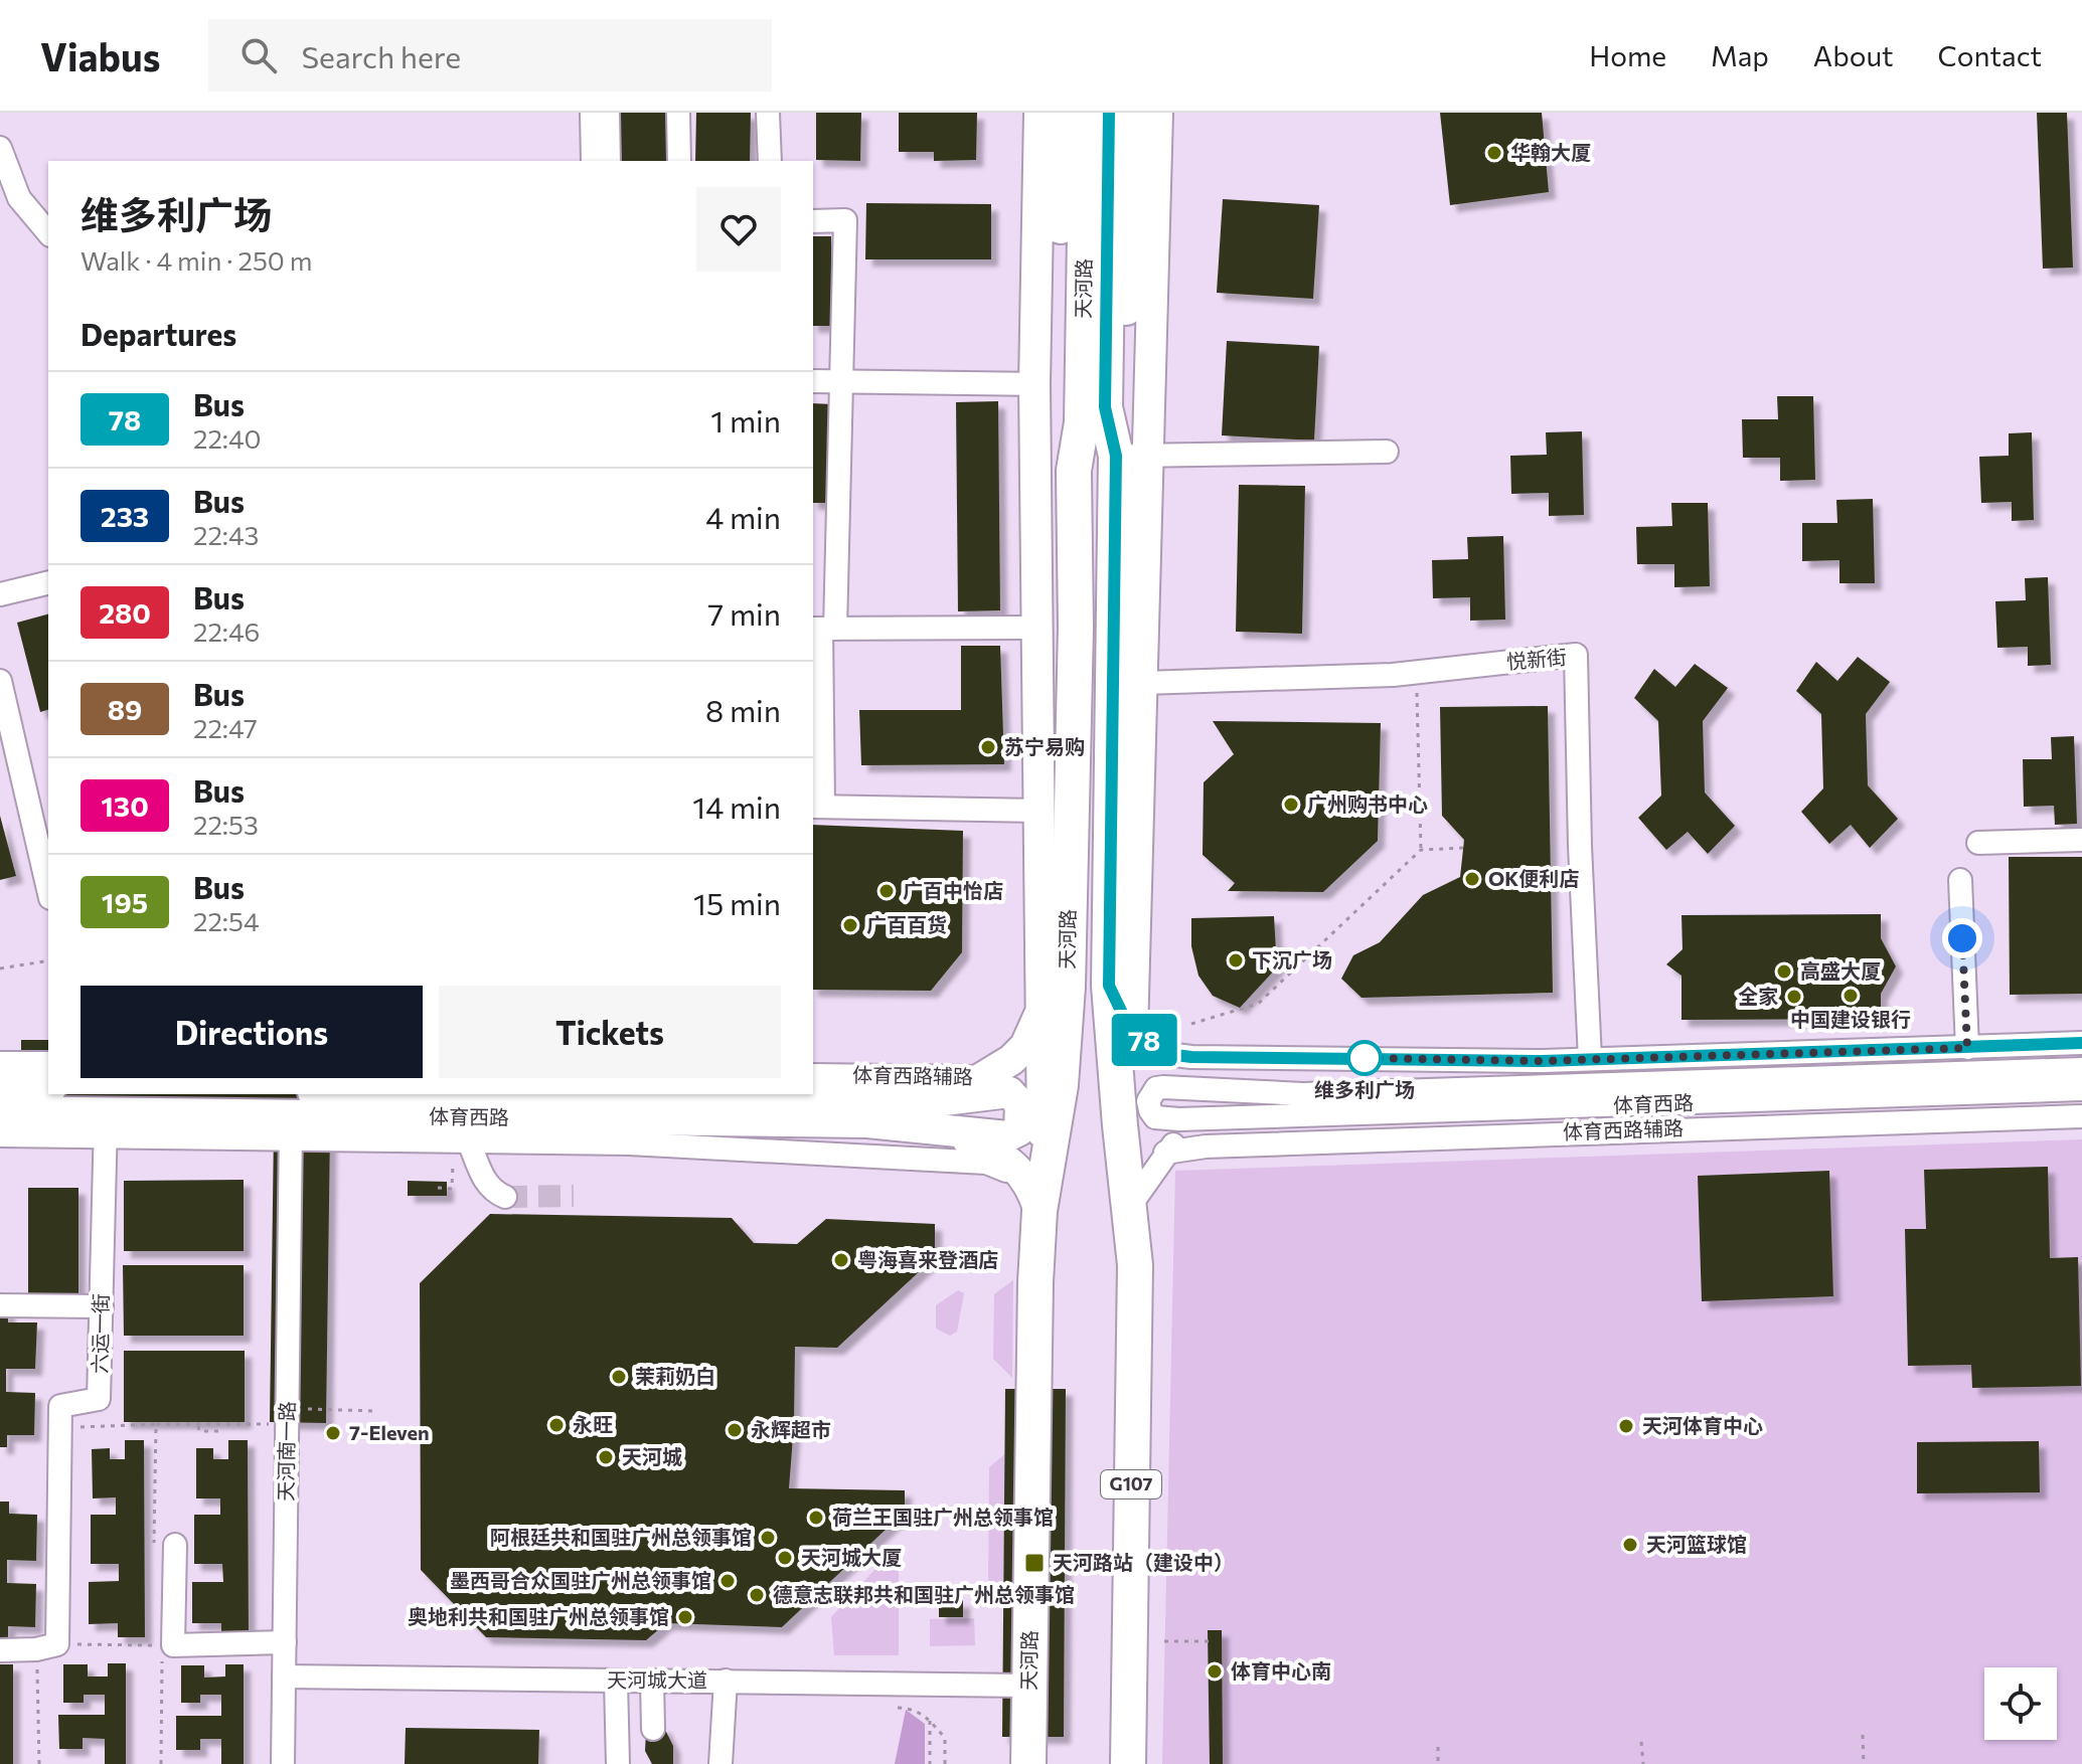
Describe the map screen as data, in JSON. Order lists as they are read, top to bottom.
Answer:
{
  "streets": {
    "highway": ["天河路", "G107"],
    "main road": ["体育西路"],
    "street": [
      "悦新街",
      "体育西路辅路",
      "六运一街",
      "天河南一路",
      "天河城大道"
    ]
  },
  "crossings": [
    ["天河路", "天河城大道"],
    ["体育西路", "六运一街"],
    ["体育西路", "天河南一路"],
    ["天河南一路", "天河城大道"]
  ],
  "places": {
    "other": [
      "华翰大厦",
      "苏宁易购",
      "广州购书中心",
      "OK便利店",
      "广百中怡店",
      "广百百货",
      "下沉广场",
      "高盛大厦",
      "中国建设银行",
      "全家",
      "维多利广场",
      "粤海喜来登酒店",
      "茉莉奶白",
      "永旺",
      "天河体育中心",
      "永辉超市",
      "7-Eleven",
      "天河城",
      "荷兰王国驻广州总领事馆",
      "阿根廷共和国驻广州总领事馆",
      "天河篮球馆",
      "天河城大厦",
      "墨西哥合众国驻广州总领事馆",
      "德意志联邦共和国驻广州总领事馆",
      "奥地利共和国驻广州总领事馆",
      "体育中心南"
    ],
    "transit": ["天河路站（建设中）"]
  },
  "lines": ["bus line 78"],
  "page": {
    "header": "Viabus",
    "search": "Search here",
    "nav": [
      "Home",
      "Map",
      "About",
      "Contact"
    ],
    "on_map": "78",
    "heading": [
      ["维多利广场", "Walk · 4 min · 250 m"],
      "Departures"
    ],
    "list": [
      {
        "mark": "78",
        "name": "Bus",
        "note": "22:40",
        "value": "1 min"
      },
      {
        "mark": "233",
        "name": "Bus",
        "note": "22:43",
        "value": "4 min"
      },
      {
        "mark": "280",
        "name": "Bus",
        "note": "22:46",
        "value": "7 min"
      },
      {
        "mark": "89",
        "name": "Bus",
        "note": "22:47",
        "value": "8 min"
      },
      {
        "mark": "130",
        "name": "Bus",
        "note": "22:53",
        "value": "14 min"
      },
      {
        "mark": "195",
        "name": "Bus",
        "note": "22:54",
        "value": "15 min"
      }
    ],
    "buttons": ["Directions", "Tickets"]
  }
}
